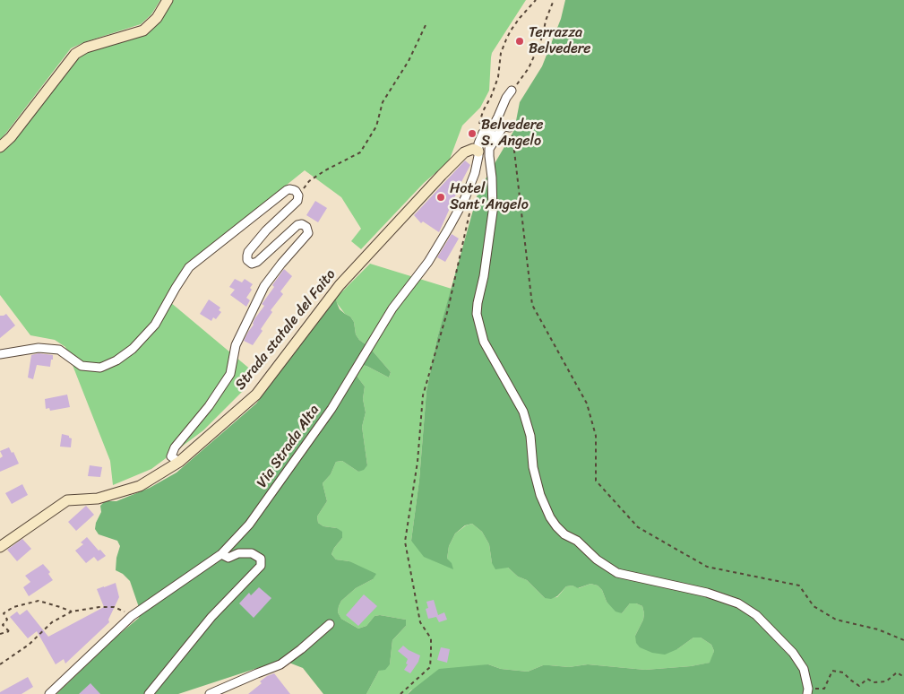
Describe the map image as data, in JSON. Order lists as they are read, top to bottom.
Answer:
{
  "streets": {
    "street": ["Strada statale del Faito", "Via Strada Alta"]
  },
  "crossings": [
    ["Strada statale del Faito", "Via Strada Alta"]
  ],
  "places": ["Terrazza Belvedere", "Belvedere S. Angelo", "Hotel Sant'Angelo"]
}
